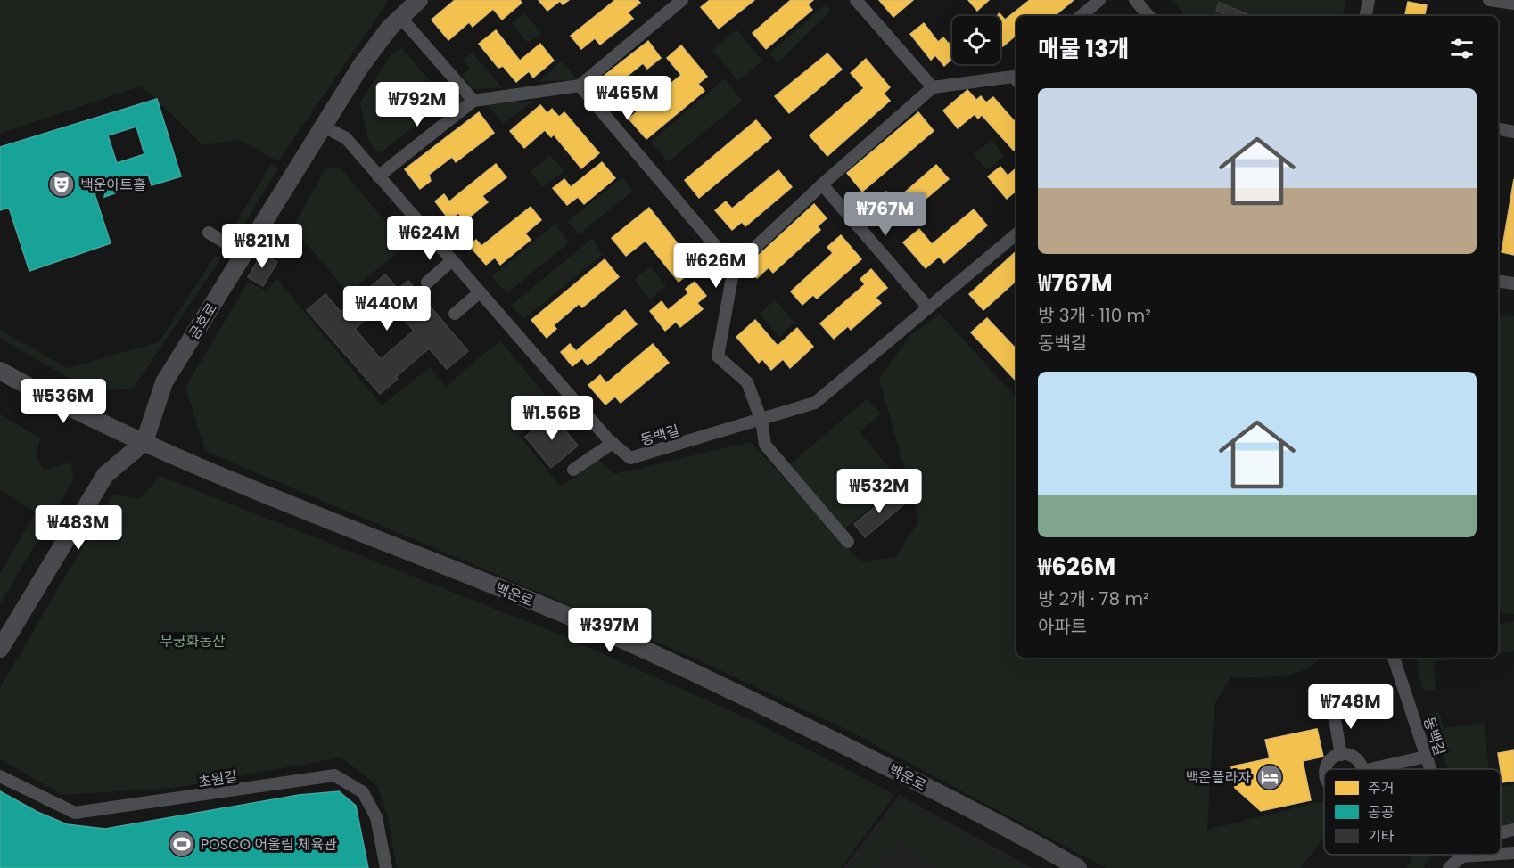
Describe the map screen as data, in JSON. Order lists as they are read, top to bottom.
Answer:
{
  "streets": {
    "main road": ["금호로", "백운로"],
    "street": ["동백길", "초원길"]
  },
  "crossings": [
    ["금호로", "동백길"],
    ["금호로", "백운로"]
  ],
  "parks": ["무궁화동산"],
  "places": {
    "theatre": ["백운아트홀"],
    "hotel": ["백운플라자"],
    "sports": ["POSCO 어울림 체육관"]
  },
  "legend": ["주거", "공공", "기타"],
  "page": {
    "heading": "매물 13개",
    "price": [
      "₩465M",
      "₩792M",
      "₩767M",
      "₩624M",
      "₩821M",
      "₩626M",
      "₩440M",
      "₩536M",
      "₩1.56B",
      "₩532M",
      "₩483M",
      "₩397M",
      "₩748M"
    ],
    "list": [
      {
        "name": "₩767M",
        "note": "방 3개 · 110 m² · 동백길"
      },
      {
        "name": "₩626M",
        "note": "방 2개 · 78 m² · 아파트"
      }
    ]
  }
}
